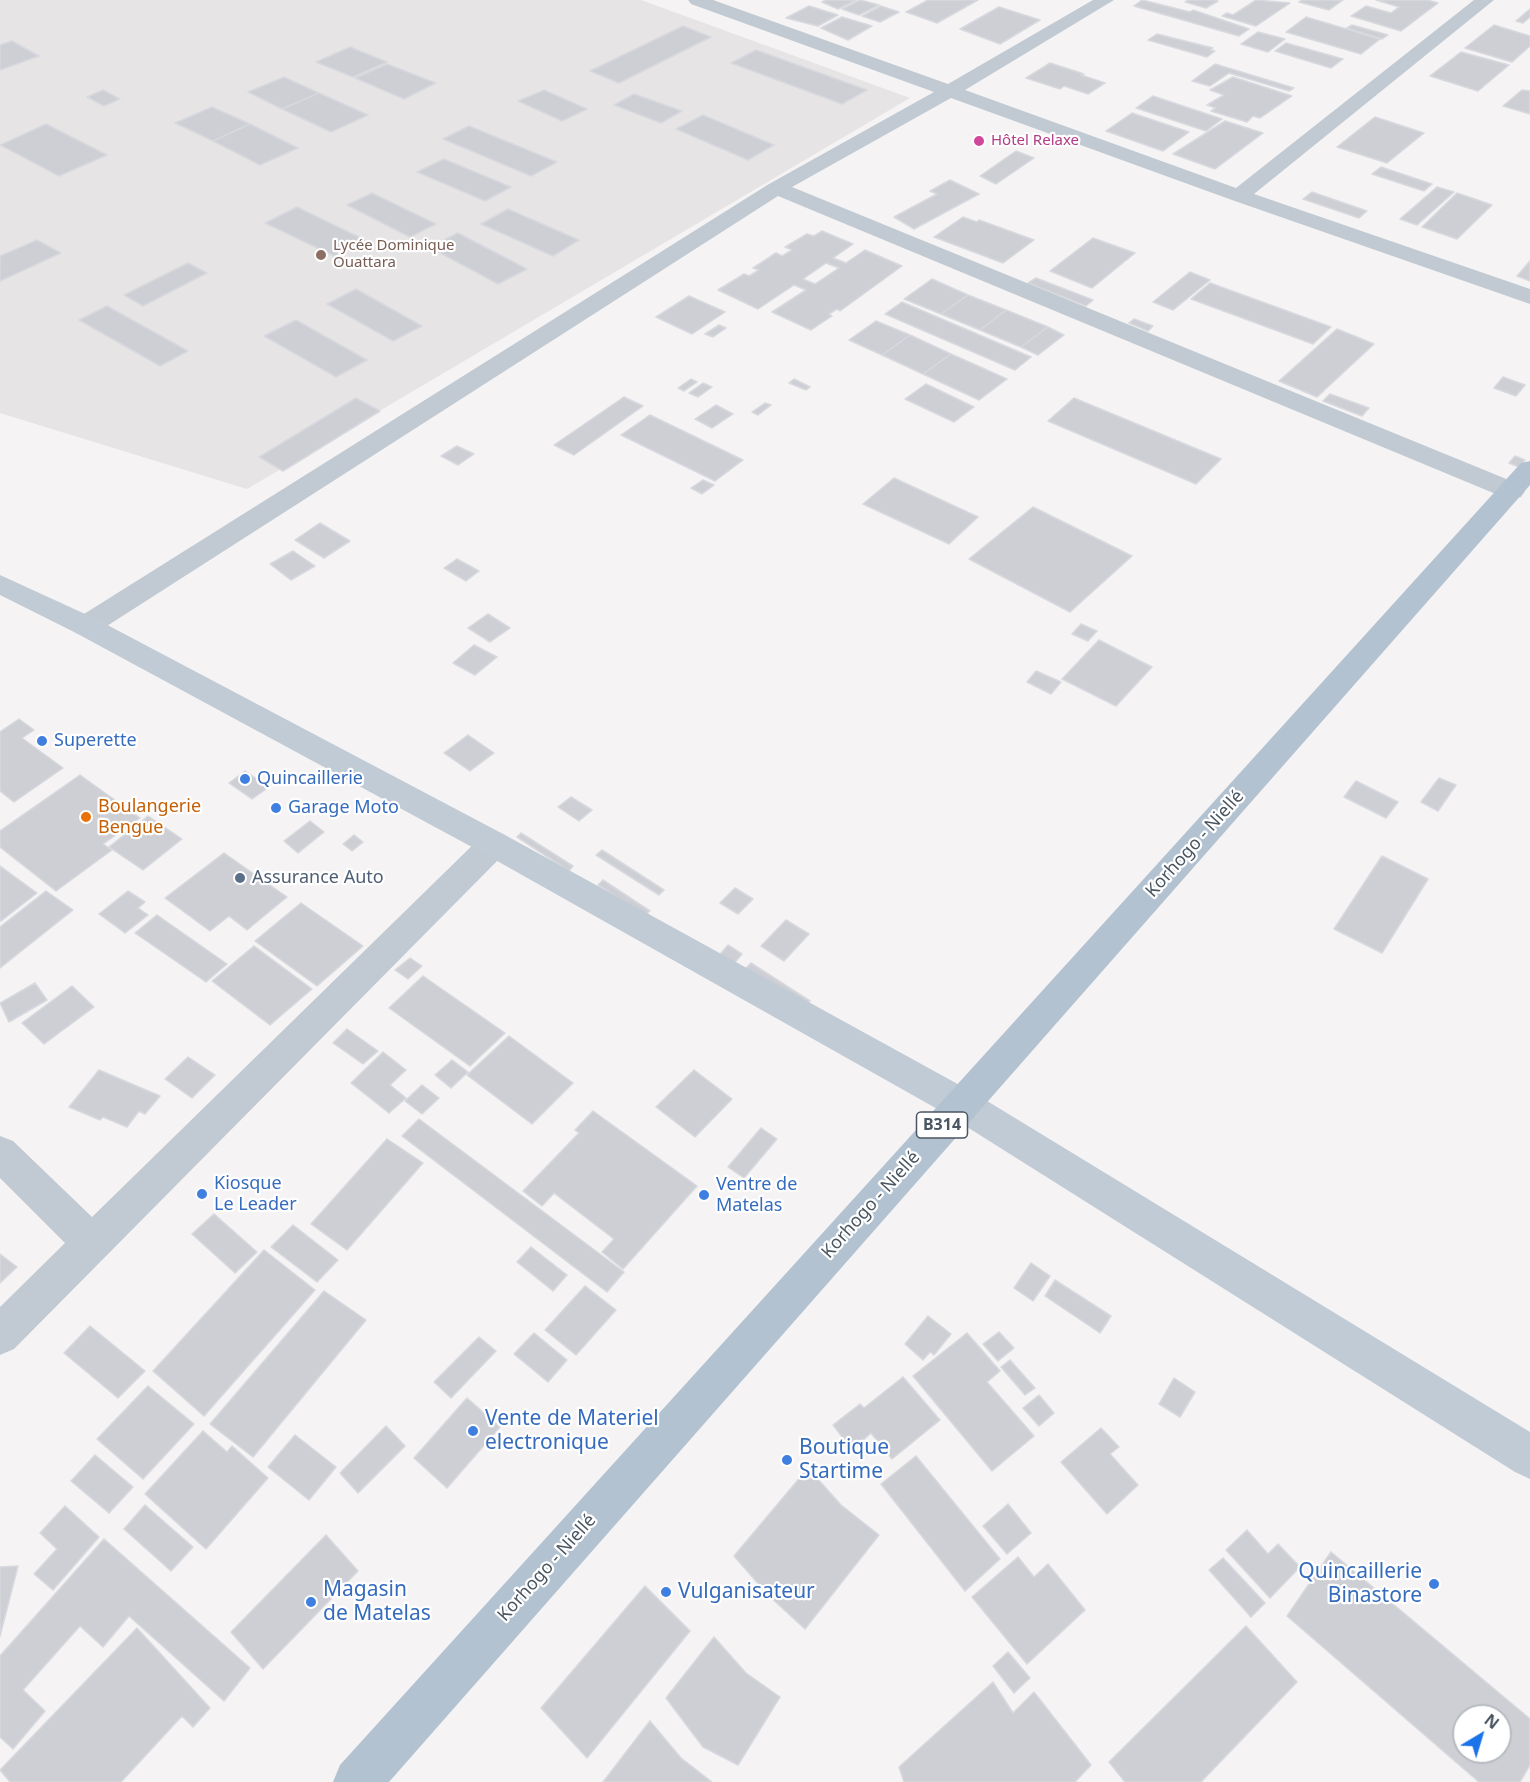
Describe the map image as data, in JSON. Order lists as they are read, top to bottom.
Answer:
{
  "streets": {
    "main road": ["Korhogo - Niellé", "B314"]
  },
  "places": [
    "Hôtel Relaxe",
    "Lycée Dominique Ouattara",
    "Superette",
    "Quincaillerie",
    "Garage Moto",
    "Boulangerie Bengue",
    "Assurance Auto",
    "Kiosque Le Leader",
    "Ventre de Matelas",
    "Vente de Materiel electronique",
    "Boutique Startime",
    "Quincaillerie Binastore",
    "Vulganisateur",
    "Magasin de Matelas"
  ],
  "north": "top right"
}
